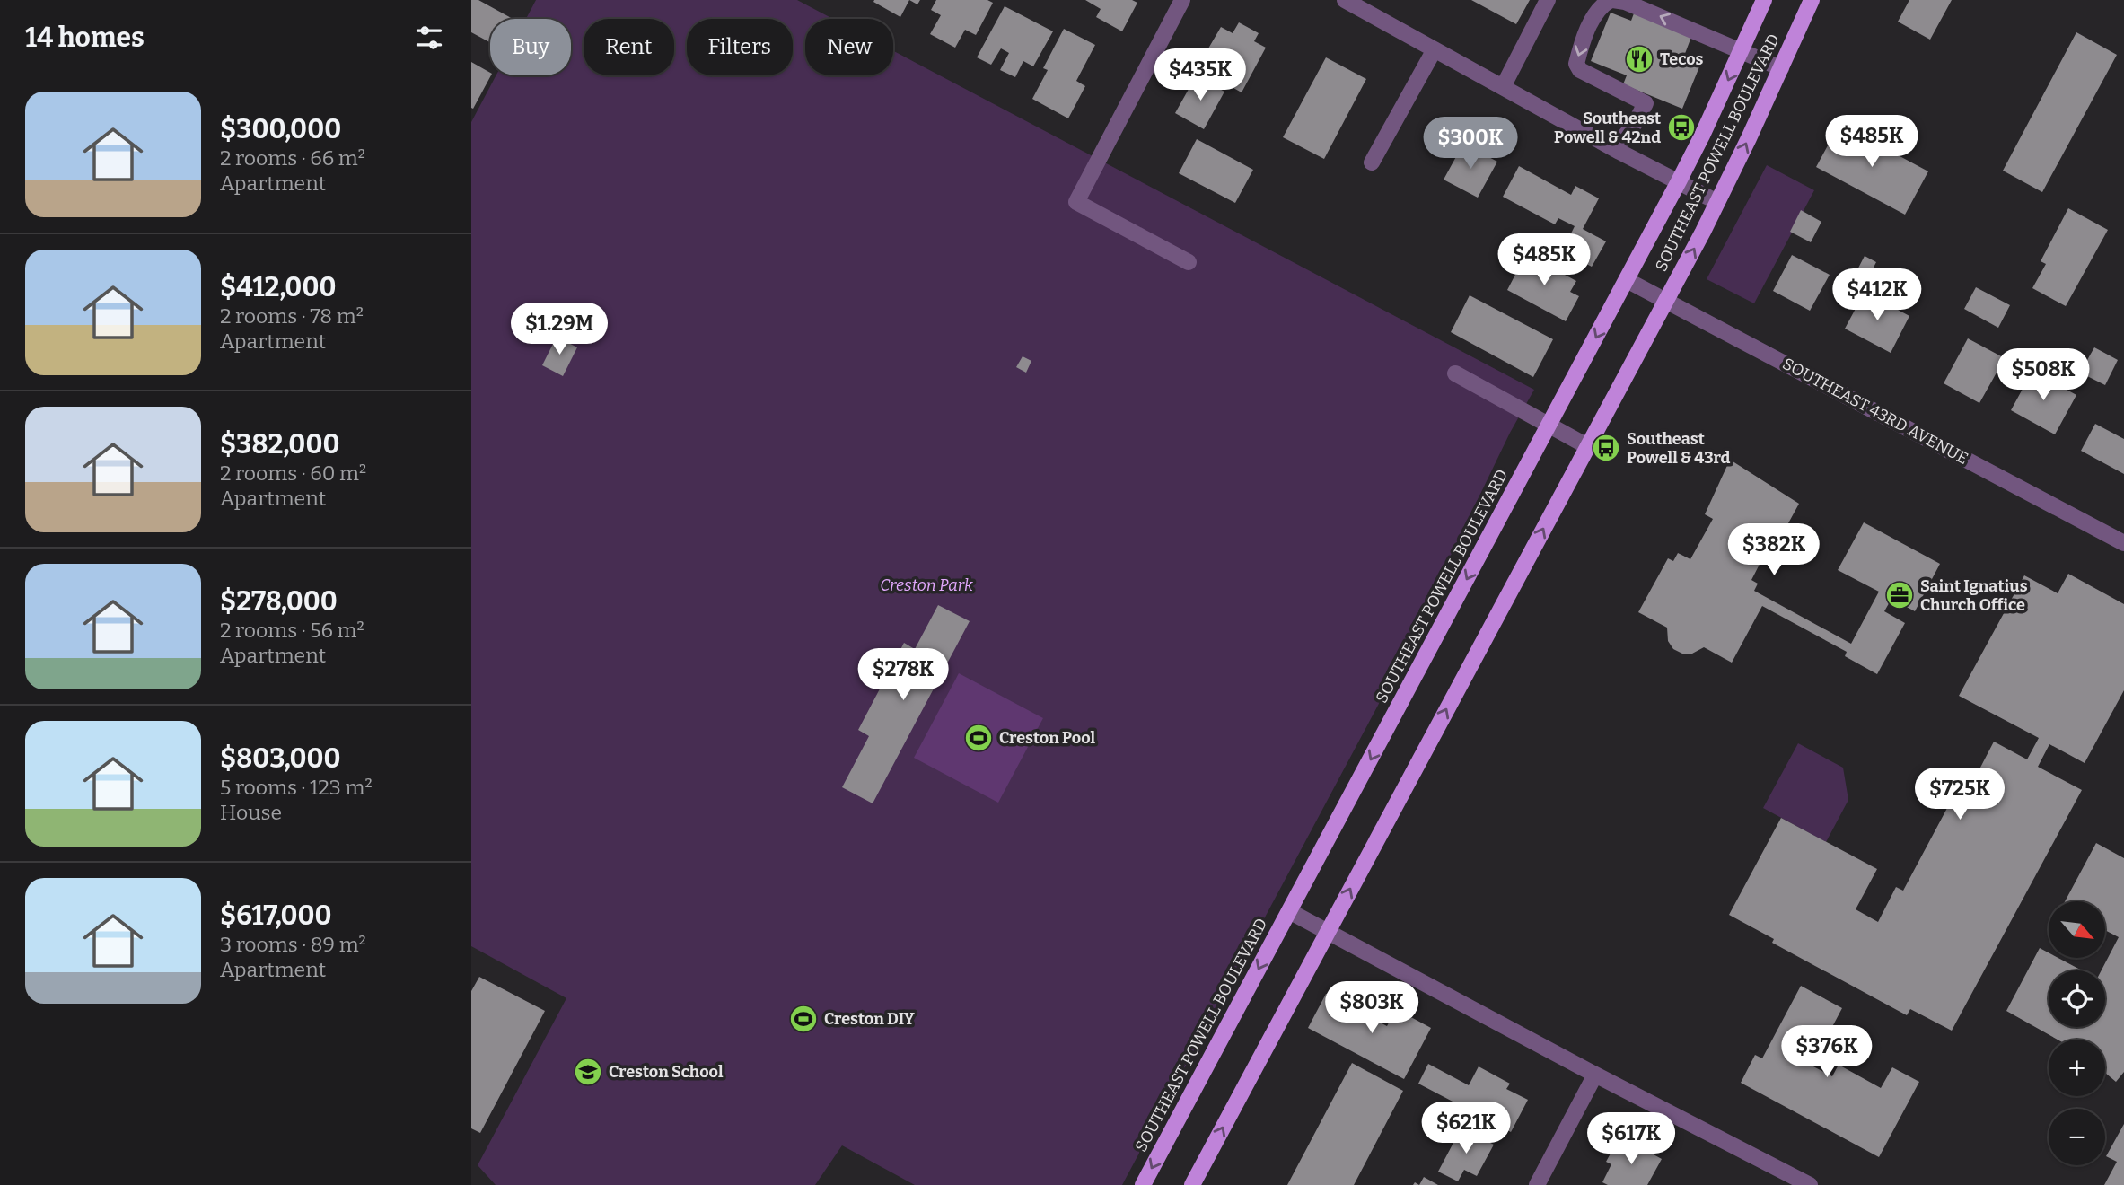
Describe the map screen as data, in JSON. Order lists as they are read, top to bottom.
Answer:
{
  "streets": {
    "main road": ["SOUTHEAST POWELL BOULEVARD"],
    "street": ["SOUTHEAST 43RD AVENUE"]
  },
  "crossings": [
    ["SOUTHEAST POWELL BOULEVARD", "SOUTHEAST 43RD AVENUE"]
  ],
  "parks": ["Creston Park"],
  "places": {
    "restaurant": ["Tecos"],
    "bus stop": ["Southeast Powell & 42nd", "Southeast Powell & 43rd"],
    "office": ["Saint Ignatius Church Office"],
    "sports": ["Creston Pool", "Creston DIY"],
    "school or university": ["Creston School"]
  },
  "north": "bottom right",
  "page": {
    "heading": "14 homes",
    "chip": [
      "Buy",
      "Rent",
      "Filters",
      "New"
    ],
    "price": [
      "$435K",
      "$485K",
      "$300K",
      "$485K",
      "$412K",
      "$1.29M",
      "$508K",
      "$382K",
      "$278K",
      "$725K",
      "$803K",
      "$376K",
      "$621K",
      "$617K"
    ],
    "list": [
      {
        "name": "$300,000",
        "note": "2 rooms · 66 m² · Apartment"
      },
      {
        "name": "$412,000",
        "note": "2 rooms · 78 m² · Apartment"
      },
      {
        "name": "$382,000",
        "note": "2 rooms · 60 m² · Apartment"
      },
      {
        "name": "$278,000",
        "note": "2 rooms · 56 m² · Apartment"
      },
      {
        "name": "$803,000",
        "note": "5 rooms · 123 m² · House"
      },
      {
        "name": "$617,000",
        "note": "3 rooms · 89 m² · Apartment"
      }
    ],
    "map_buttons": ["+", "−"]
  }
}
